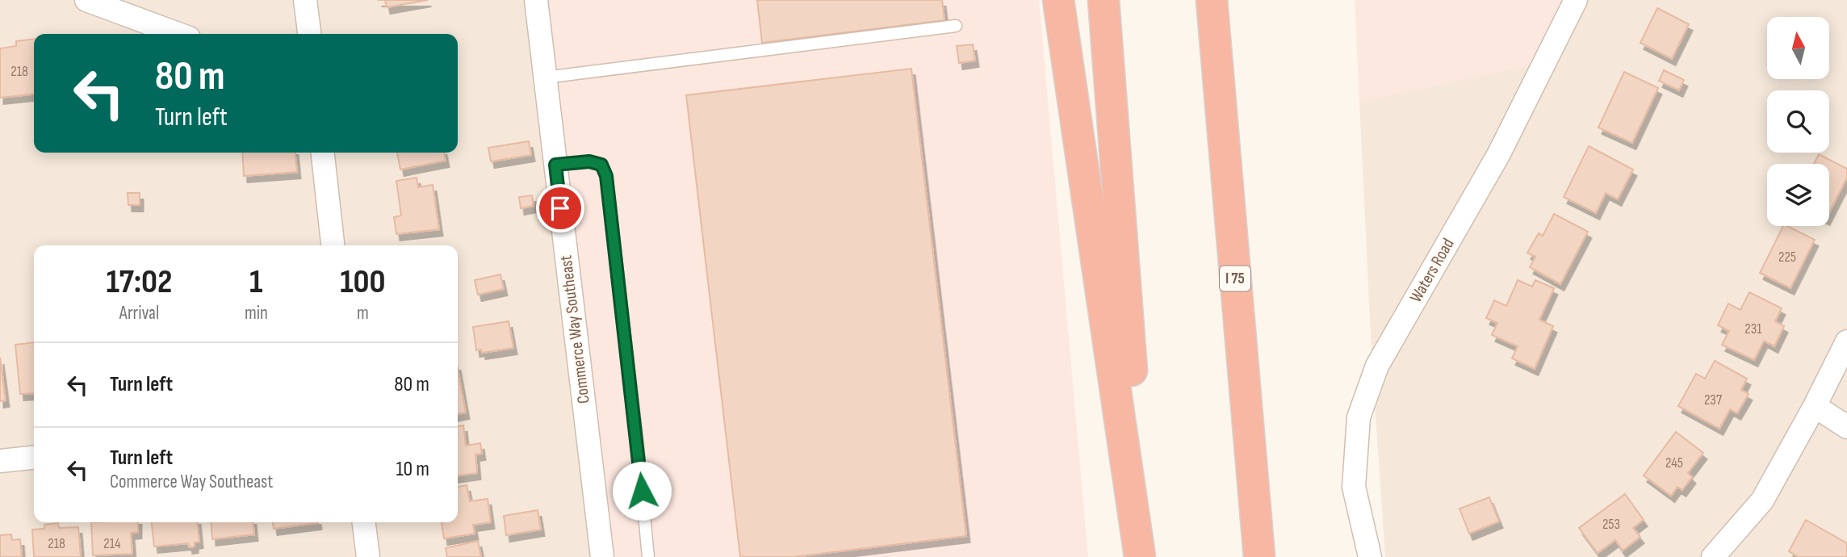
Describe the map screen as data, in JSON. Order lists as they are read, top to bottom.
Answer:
{
  "streets": {
    "highway": ["I 75"],
    "street": ["Waters Road", "Commerce Way Southeast"]
  },
  "house_numbers": [
    "218",
    "225",
    "231",
    "237",
    "245",
    "253",
    "218",
    "214"
  ],
  "north": "top",
  "page": {
    "turn": ["80 m", "Turn left"],
    "eta": [
      "17:02",
      "Arrival",
      "1",
      "min",
      "100",
      "m"
    ],
    "list": [
      {
        "name": "Turn left",
        "value": "80 m"
      },
      {
        "name": "Turn left",
        "note": "Commerce Way Southeast",
        "value": "10 m"
      }
    ]
  }
}
